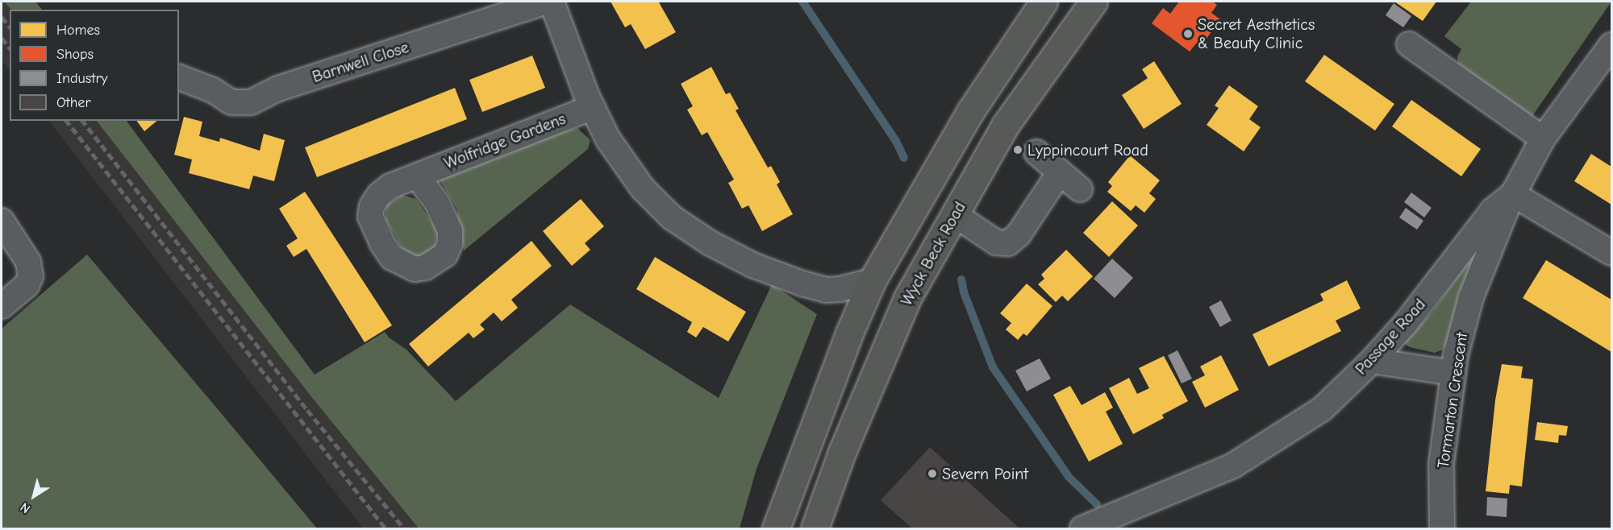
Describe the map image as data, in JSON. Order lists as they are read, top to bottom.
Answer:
{
  "streets": {
    "main road": ["Wyck Beck Road"],
    "street": [
      "Barnwell Close",
      "Wolfridge Gardens",
      "Passage Road",
      "Tormarton Crescent"
    ]
  },
  "crossings": [
    ["Passage Road", "Tormarton Crescent"]
  ],
  "places": ["Secret Aesthetics & Beauty Clinic", "Lyppincourt Road", "Severn Point"],
  "legend": [
    "Homes",
    "Shops",
    "Industry",
    "Other"
  ],
  "north": "bottom left"
}
